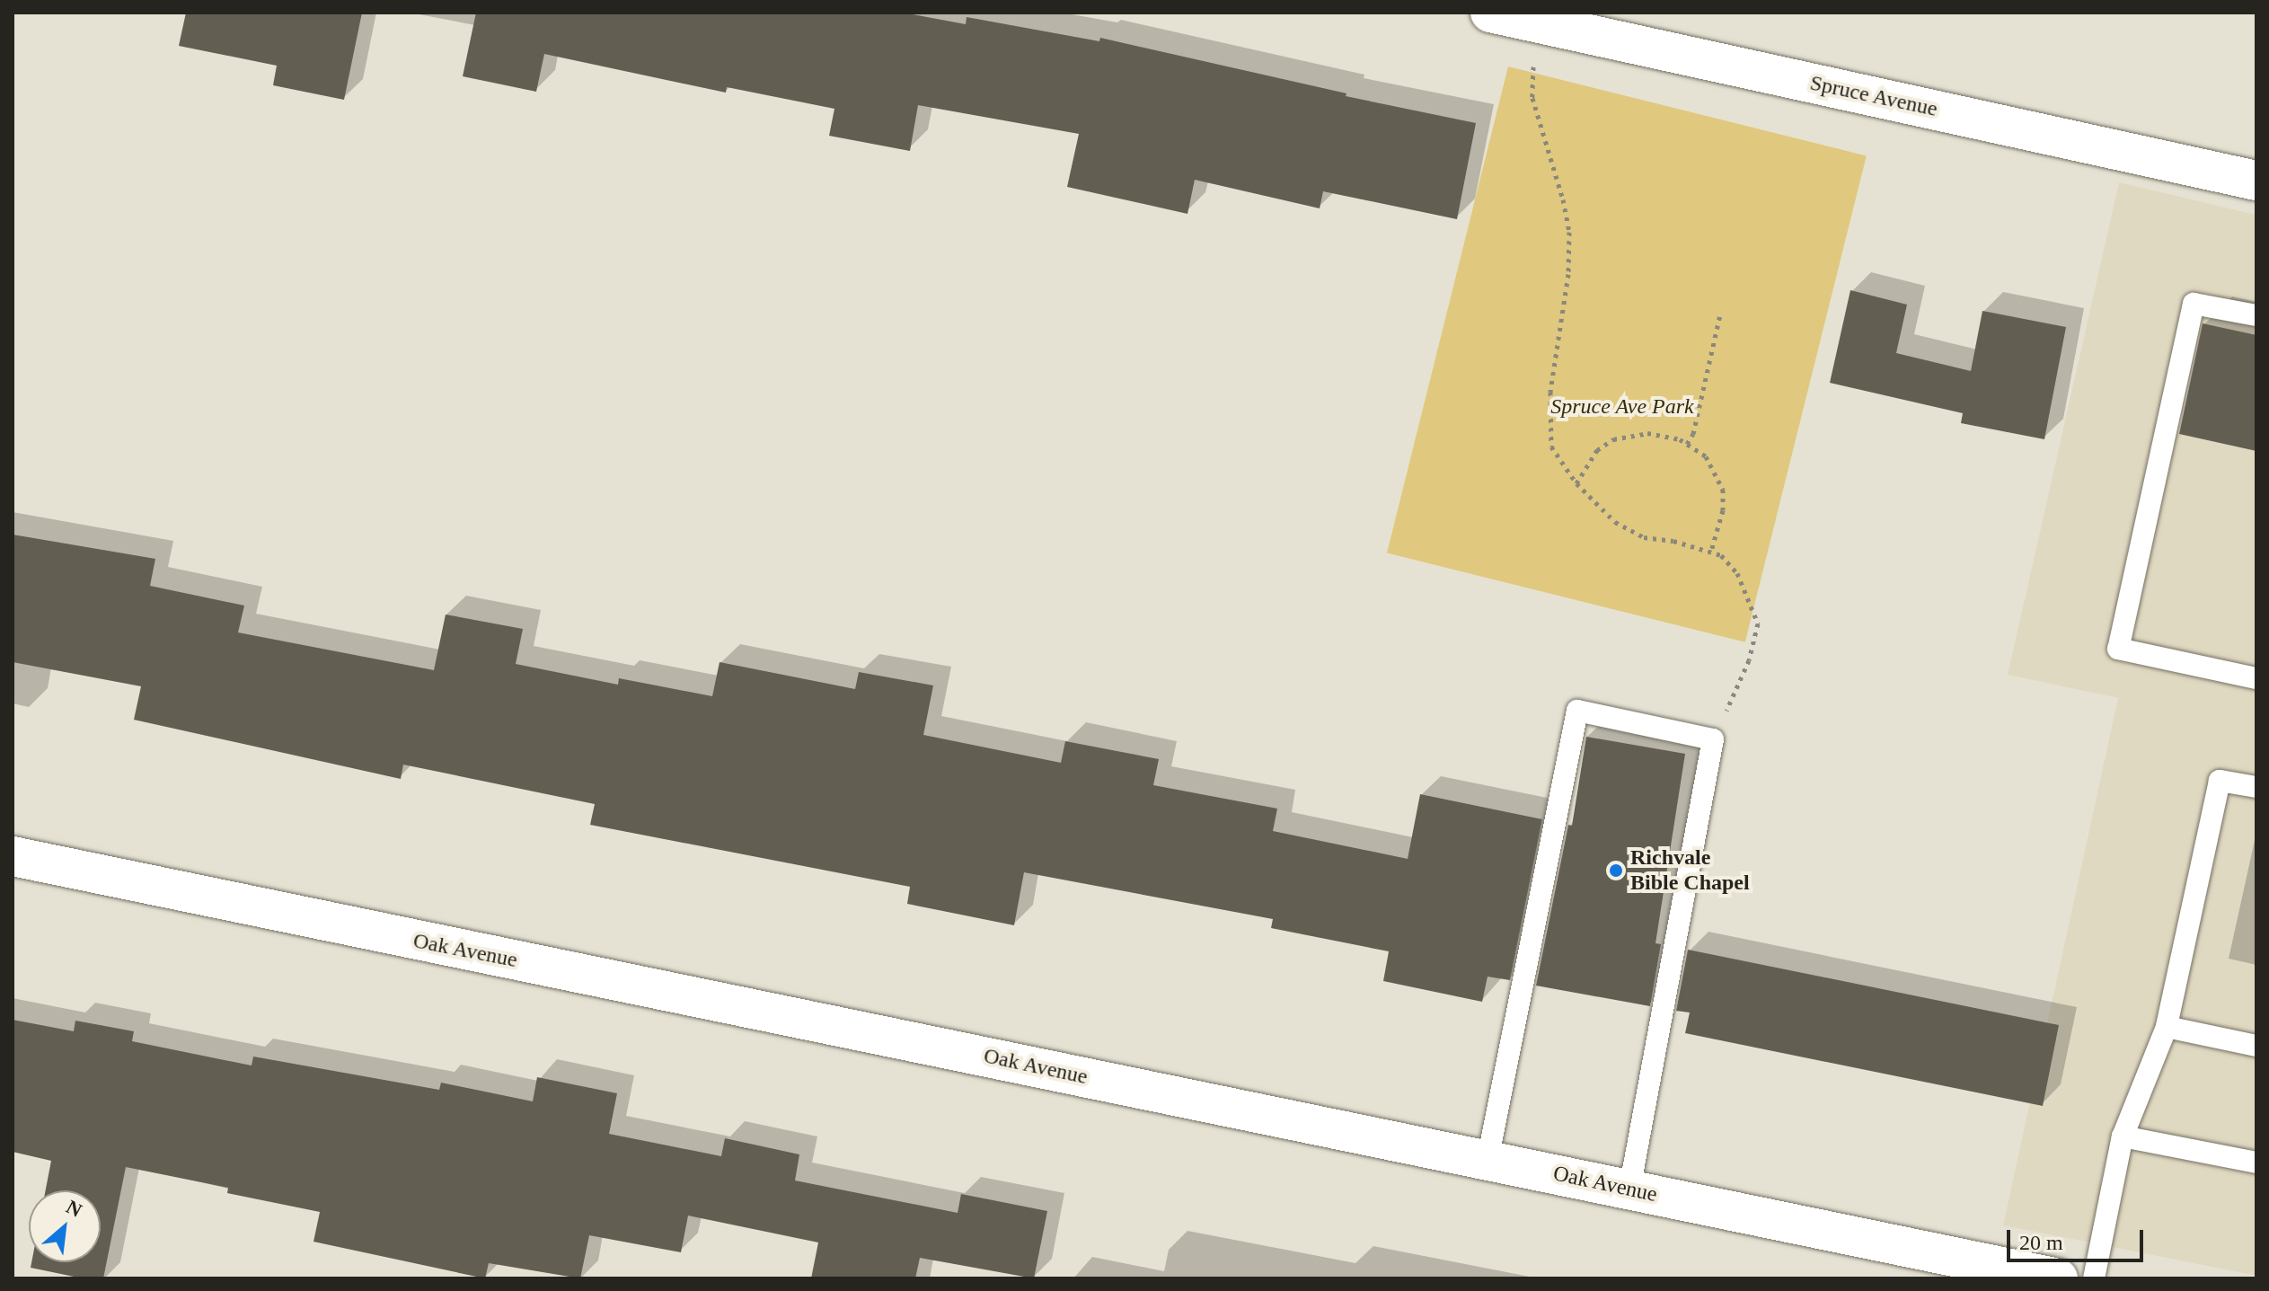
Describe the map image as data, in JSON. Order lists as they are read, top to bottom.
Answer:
{
  "streets": {
    "street": ["Spruce Avenue", "Oak Avenue"]
  },
  "parks": ["Spruce Ave Park"],
  "places": ["Richvale Bible Chapel"],
  "scale_bar": "20 m",
  "north": "top right"
}
